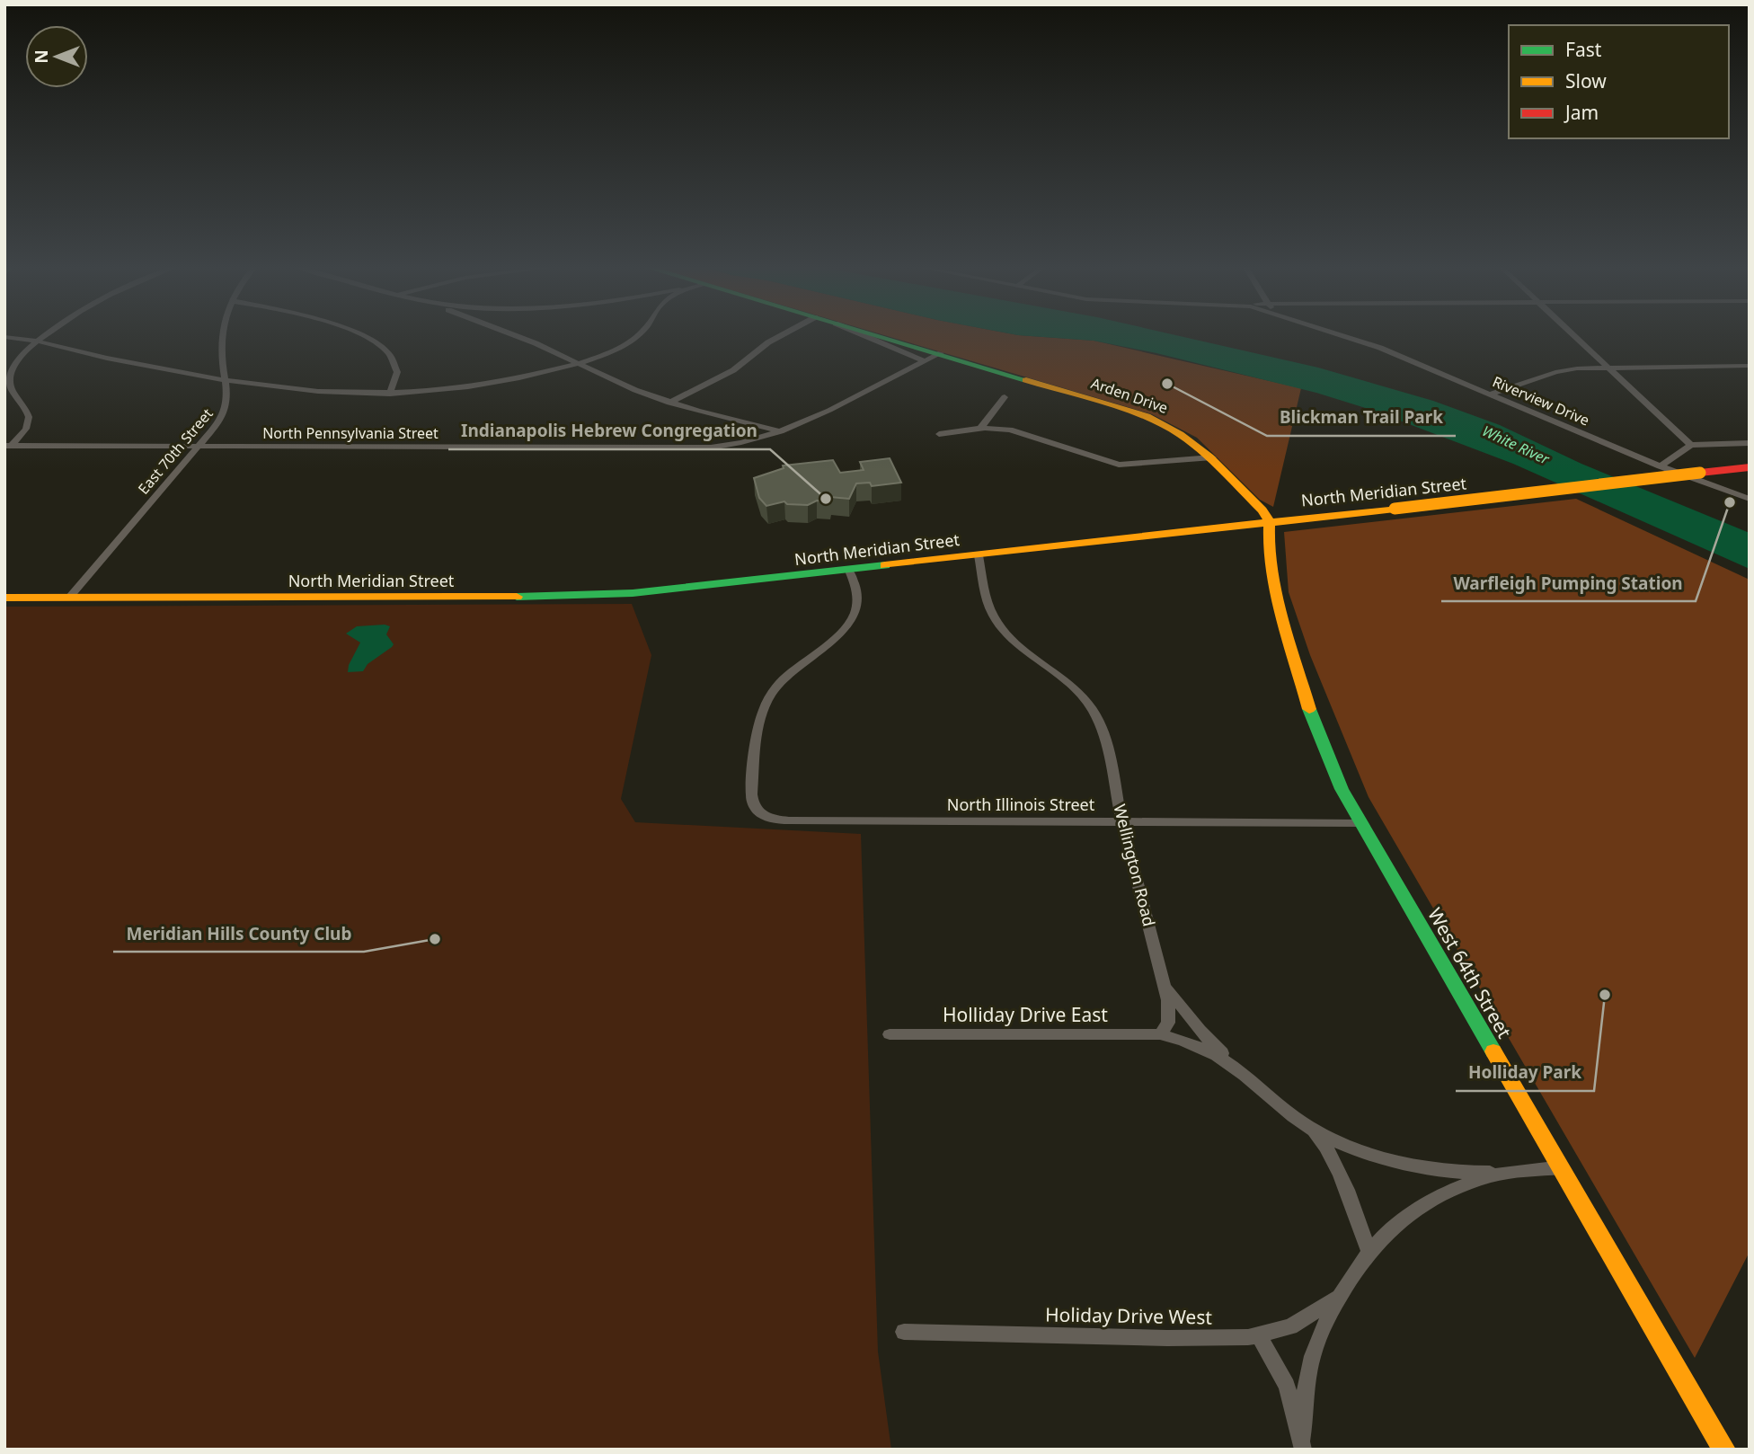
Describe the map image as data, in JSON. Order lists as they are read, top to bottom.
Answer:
{
  "streets": {
    "street": [
      "Arden Drive",
      "Riverview Drive",
      "North Pennsylvania Street",
      "East 70th Street",
      "North Meridian Street",
      "North Illinois Street",
      "Wellington Road",
      "West 64th Street",
      "Holliday Drive East",
      "Holiday Drive West"
    ]
  },
  "crossings": [
    ["Arden Drive", "North Pennsylvania Street"],
    ["Arden Drive", "North Meridian Street"],
    ["Arden Drive", "West 64th Street"],
    ["North Pennsylvania Street", "East 70th Street"],
    ["East 70th Street", "North Meridian Street"],
    ["North Meridian Street", "North Illinois Street"],
    ["North Meridian Street", "Wellington Road"],
    ["North Meridian Street", "West 64th Street"],
    ["North Illinois Street", "Wellington Road"],
    ["North Illinois Street", "West 64th Street"],
    ["Wellington Road", "Holliday Drive East"]
  ],
  "water": ["White River"],
  "places": [
    "Blickman Trail Park",
    "Indianapolis Hebrew Congregation",
    "Warfleigh Pumping Station",
    "Meridian Hills County Club",
    "Holliday Park"
  ],
  "legend": ["Fast", "Slow", "Jam"],
  "north": "left"
}
